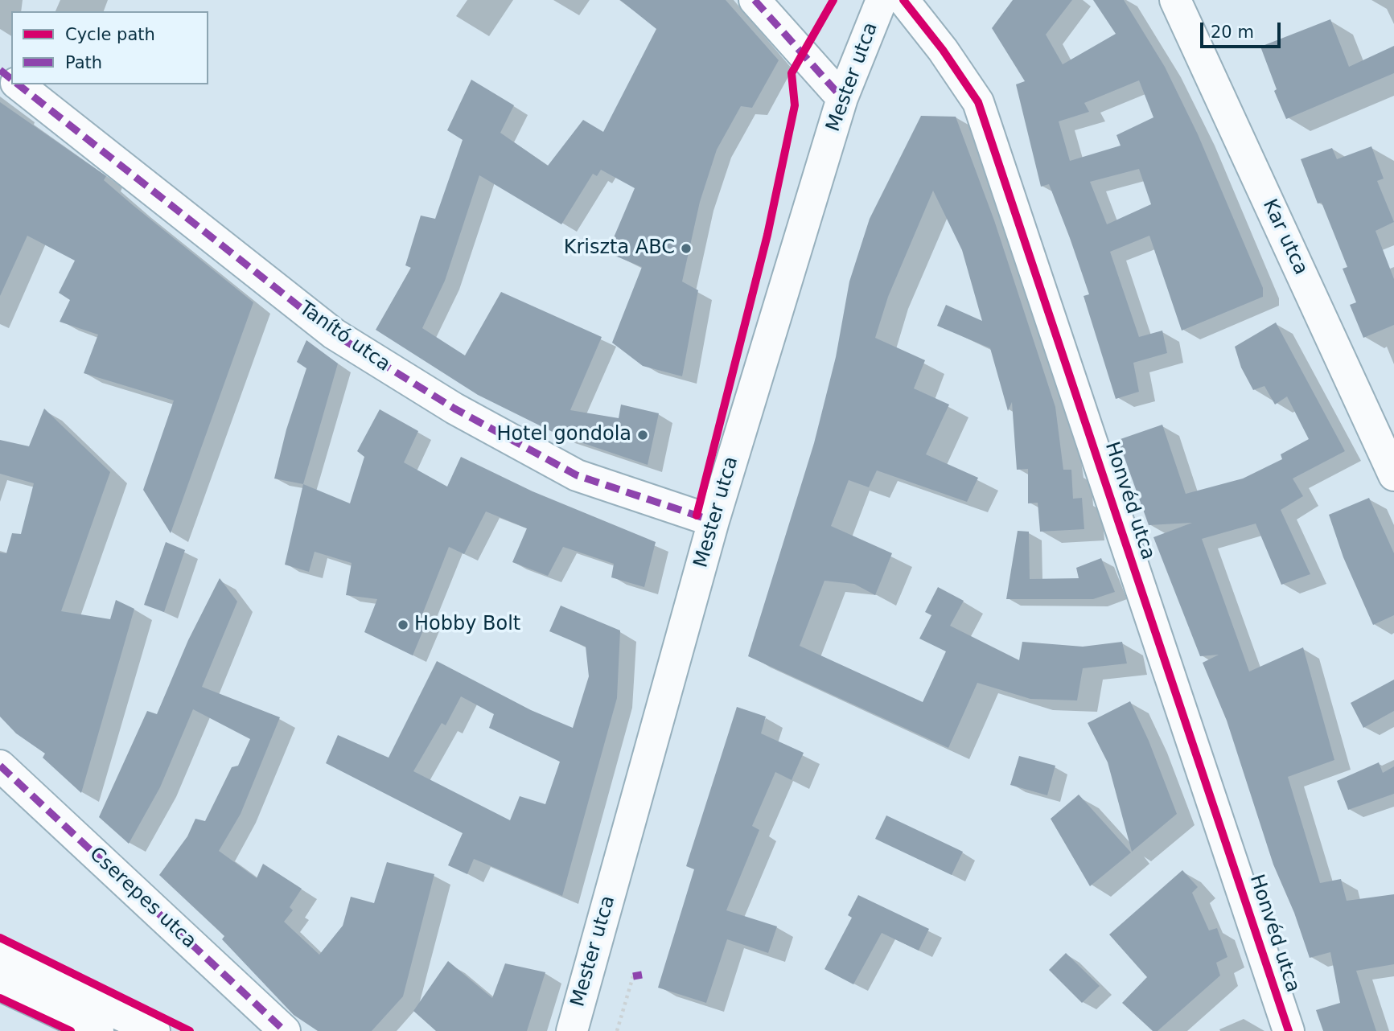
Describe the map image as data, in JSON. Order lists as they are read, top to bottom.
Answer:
{
  "streets": {
    "street": [
      "Mester utca",
      "Kar utca",
      "Tanító utca",
      "Honvéd utca",
      "Cserepes utca"
    ]
  },
  "crossings": [
    ["Mester utca", "Tanító utca"]
  ],
  "places": ["Kriszta ABC", "Hotel gondola", "Hobby Bolt"],
  "legend": ["Cycle path", "Path"],
  "scale_bar": "20 m"
}
